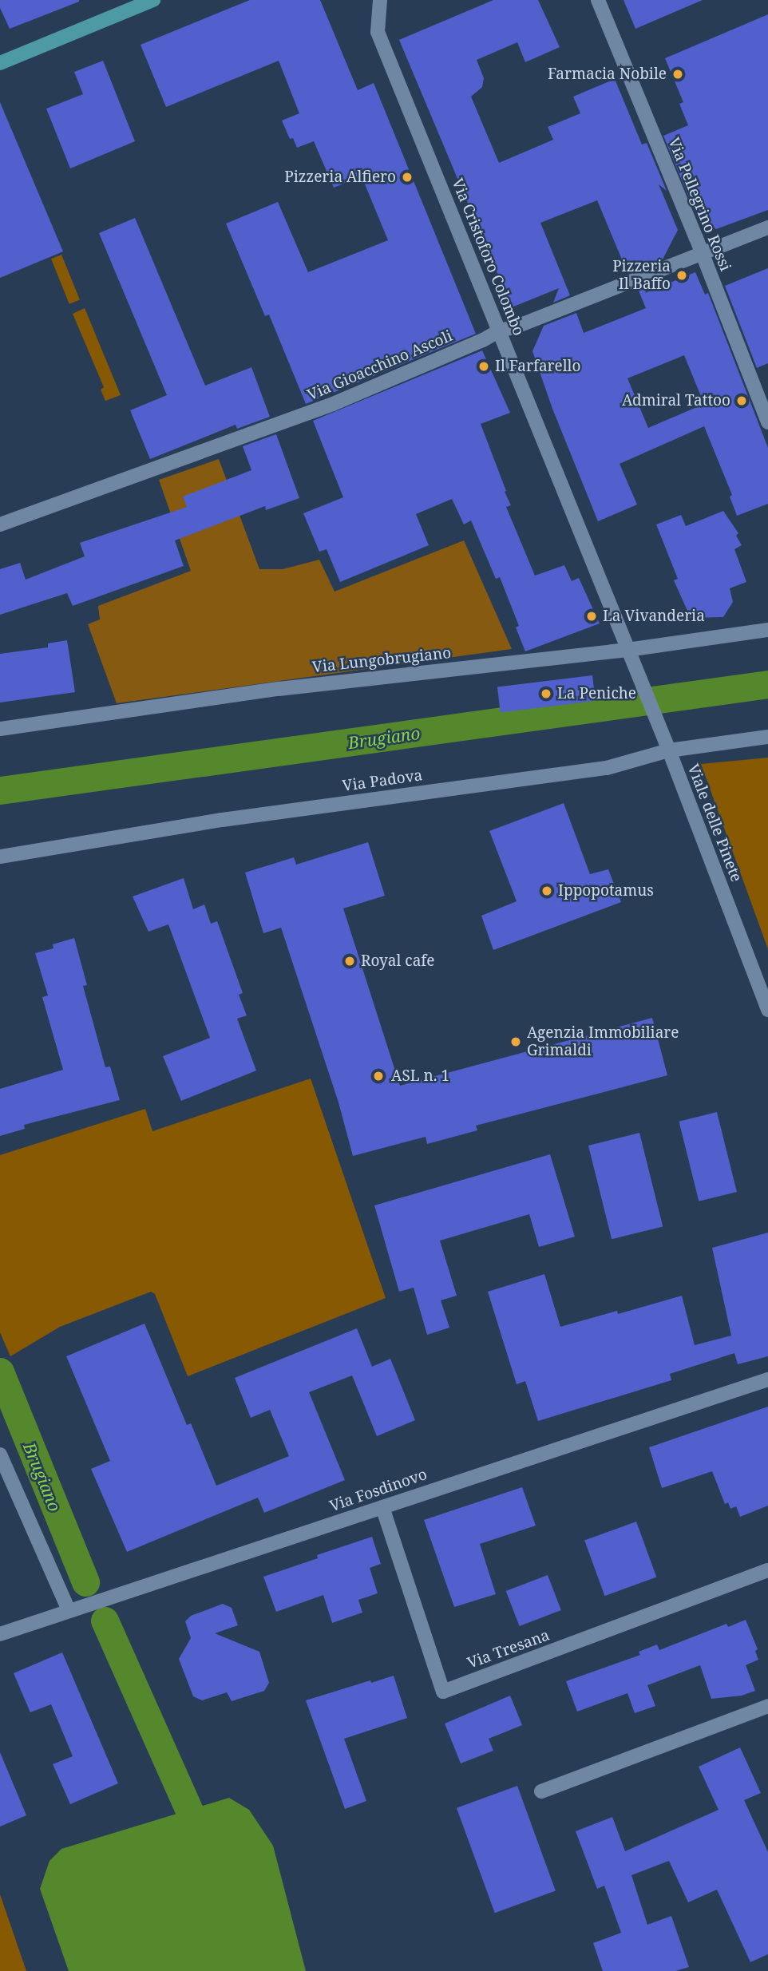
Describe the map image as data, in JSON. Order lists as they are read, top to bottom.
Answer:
{
  "streets": {
    "street": [
      "Via Pellegrino Rossi",
      "Via Cristoforo Colombo",
      "Via Gioacchino Ascoli",
      "Via Lungobrugiano",
      "Via Padova",
      "Viale delle Pinete",
      "Via Fosdinovo",
      "Via Tresana"
    ]
  },
  "crossings": [
    ["Via Pellegrino Rossi", "Via Gioacchino Ascoli"],
    ["Via Cristoforo Colombo", "Via Gioacchino Ascoli"],
    ["Via Cristoforo Colombo", "Via Lungobrugiano"],
    ["Via Cristoforo Colombo", "Viale delle Pinete"],
    ["Via Lungobrugiano", "Viale delle Pinete"],
    ["Via Padova", "Viale delle Pinete"],
    ["Via Fosdinovo", "Via Tresana"]
  ],
  "water": ["Brugiano"],
  "places": [
    "Farmacia Nobile",
    "Pizzeria Alfiero",
    "Pizzeria Il Baffo",
    "Il Farfarello",
    "Admiral Tattoo",
    "La Vivanderia",
    "La Peniche",
    "Ippopotamus",
    "Royal cafe",
    "Agenzia Immobiliare Grimaldi",
    "ASL n. 1"
  ]
}
